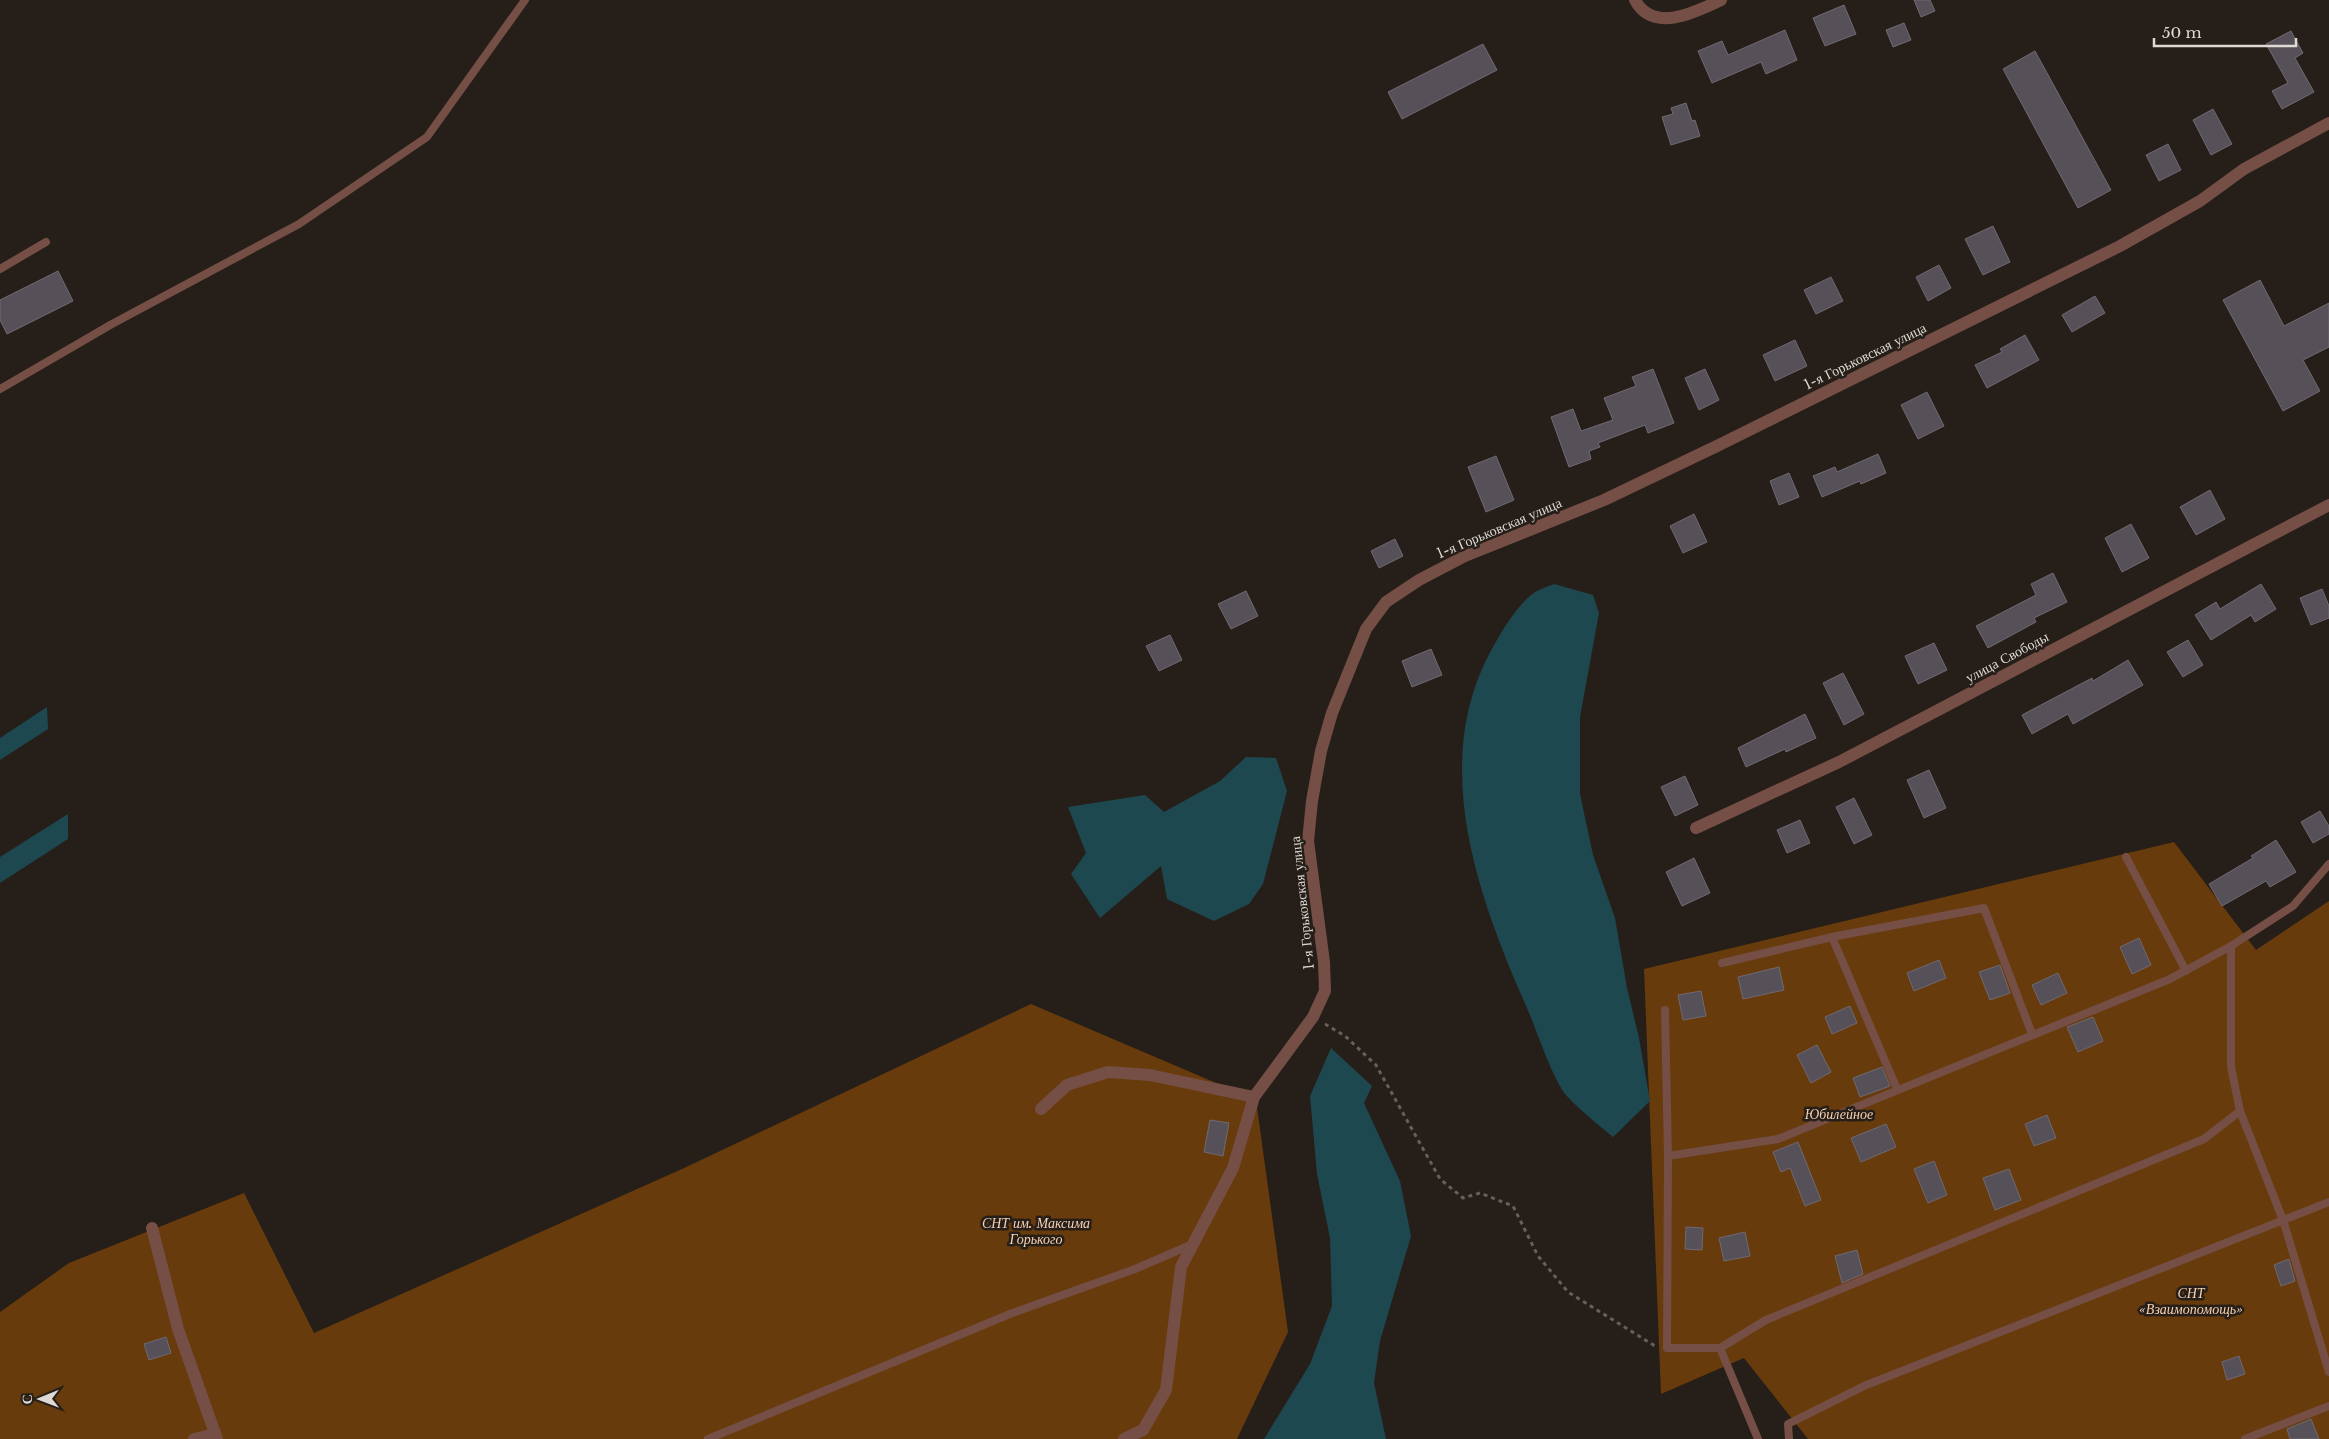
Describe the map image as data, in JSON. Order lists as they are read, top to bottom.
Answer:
{
  "streets": {
    "street": ["1-я Горьковская улица", "улица Свободы"]
  },
  "parks": ["Юбилейное", "СНТ им. Максима Горького", "СНТ «Взаимопомощь»"],
  "scale_bar": "50 m",
  "north": "left"
}
